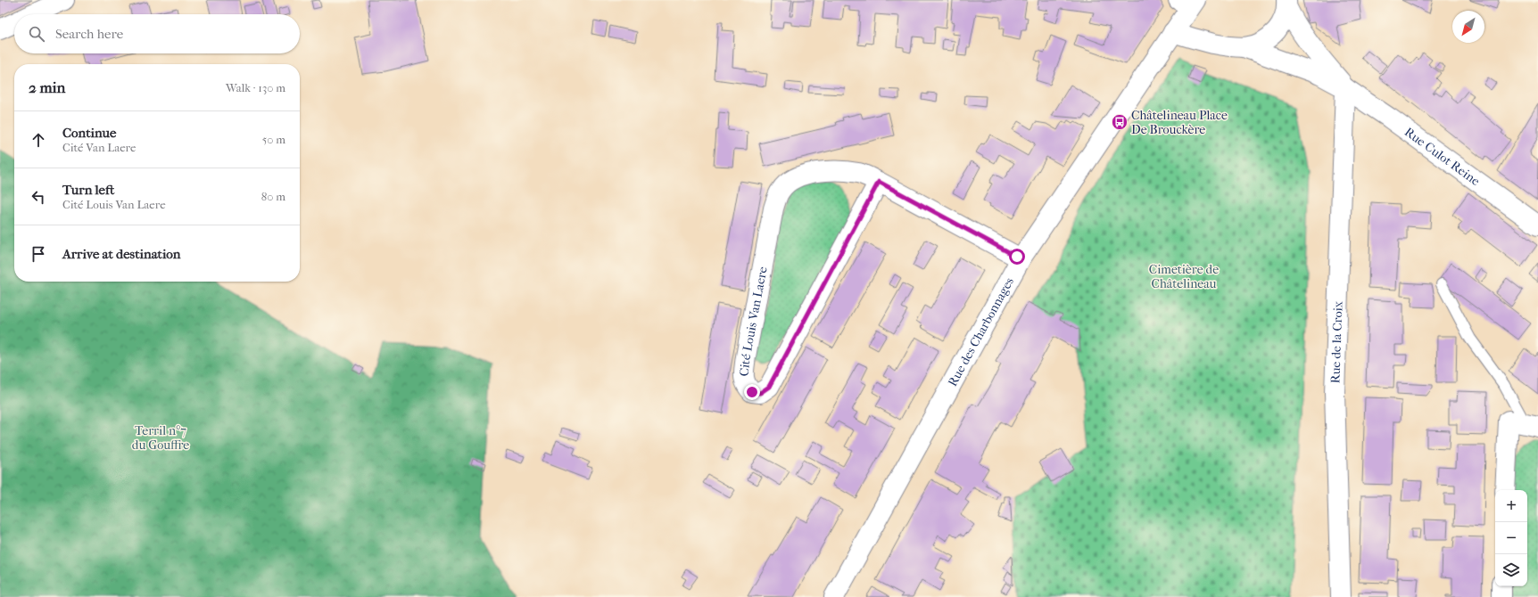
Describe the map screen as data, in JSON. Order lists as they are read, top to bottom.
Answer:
{
  "streets": {
    "street": [
      "Rue Culot Reine",
      "Cité Louis Van Laere",
      "Rue des Charbonnages",
      "Rue de la Croix"
    ]
  },
  "crossings": [
    ["Rue Culot Reine", "Rue de la Croix"],
    ["Cité Louis Van Laere", "Rue des Charbonnages"]
  ],
  "parks": ["Cimetière de Châtelineau", "Terril n°7 du Gouffre"],
  "places": {
    "bus stop": ["Châtelineau Place De Brouckère"]
  },
  "north": "bottom left",
  "page": {
    "search": "Search here",
    "heading": ["2 min", "Walk · 130 m"],
    "list": [
      ["Continue", "Cité Van Laere", "50 m"],
      ["Turn left", "Cité Louis Van Laere", "80 m"],
      "Arrive at destination"
    ],
    "map_buttons": ["+", "−"]
  }
}
